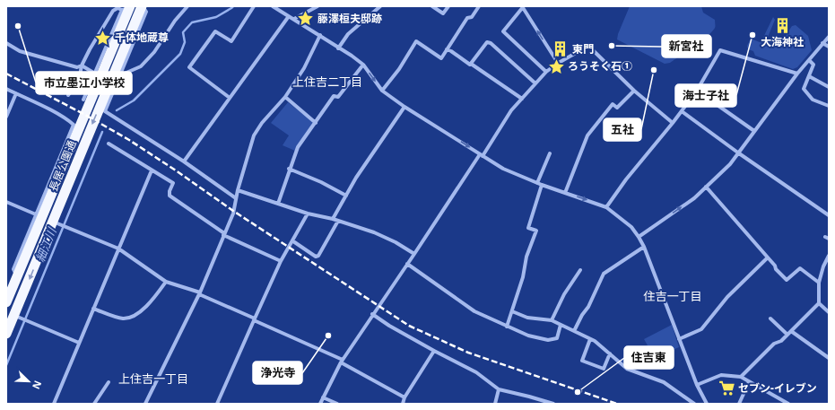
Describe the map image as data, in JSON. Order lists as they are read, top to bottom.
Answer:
{
  "streets": {
    "highway": ["長居公園通"]
  },
  "districts": ["上住吉二丁目", "住吉一丁目", "上住吉一丁目"],
  "water": ["細江川"],
  "places": {
    "place": ["藤澤桓夫邸跡", "千体地蔵尊", "ろうそく石①"],
    "building": ["大海神社", "東門"],
    "other": [
      "市立墨江小学校",
      "海士子社",
      "新宮社",
      "五社",
      "浄光寺",
      "住吉東"
    ],
    "supermarket": ["セブン-イレブン"]
  },
  "north": "bottom right"
}
